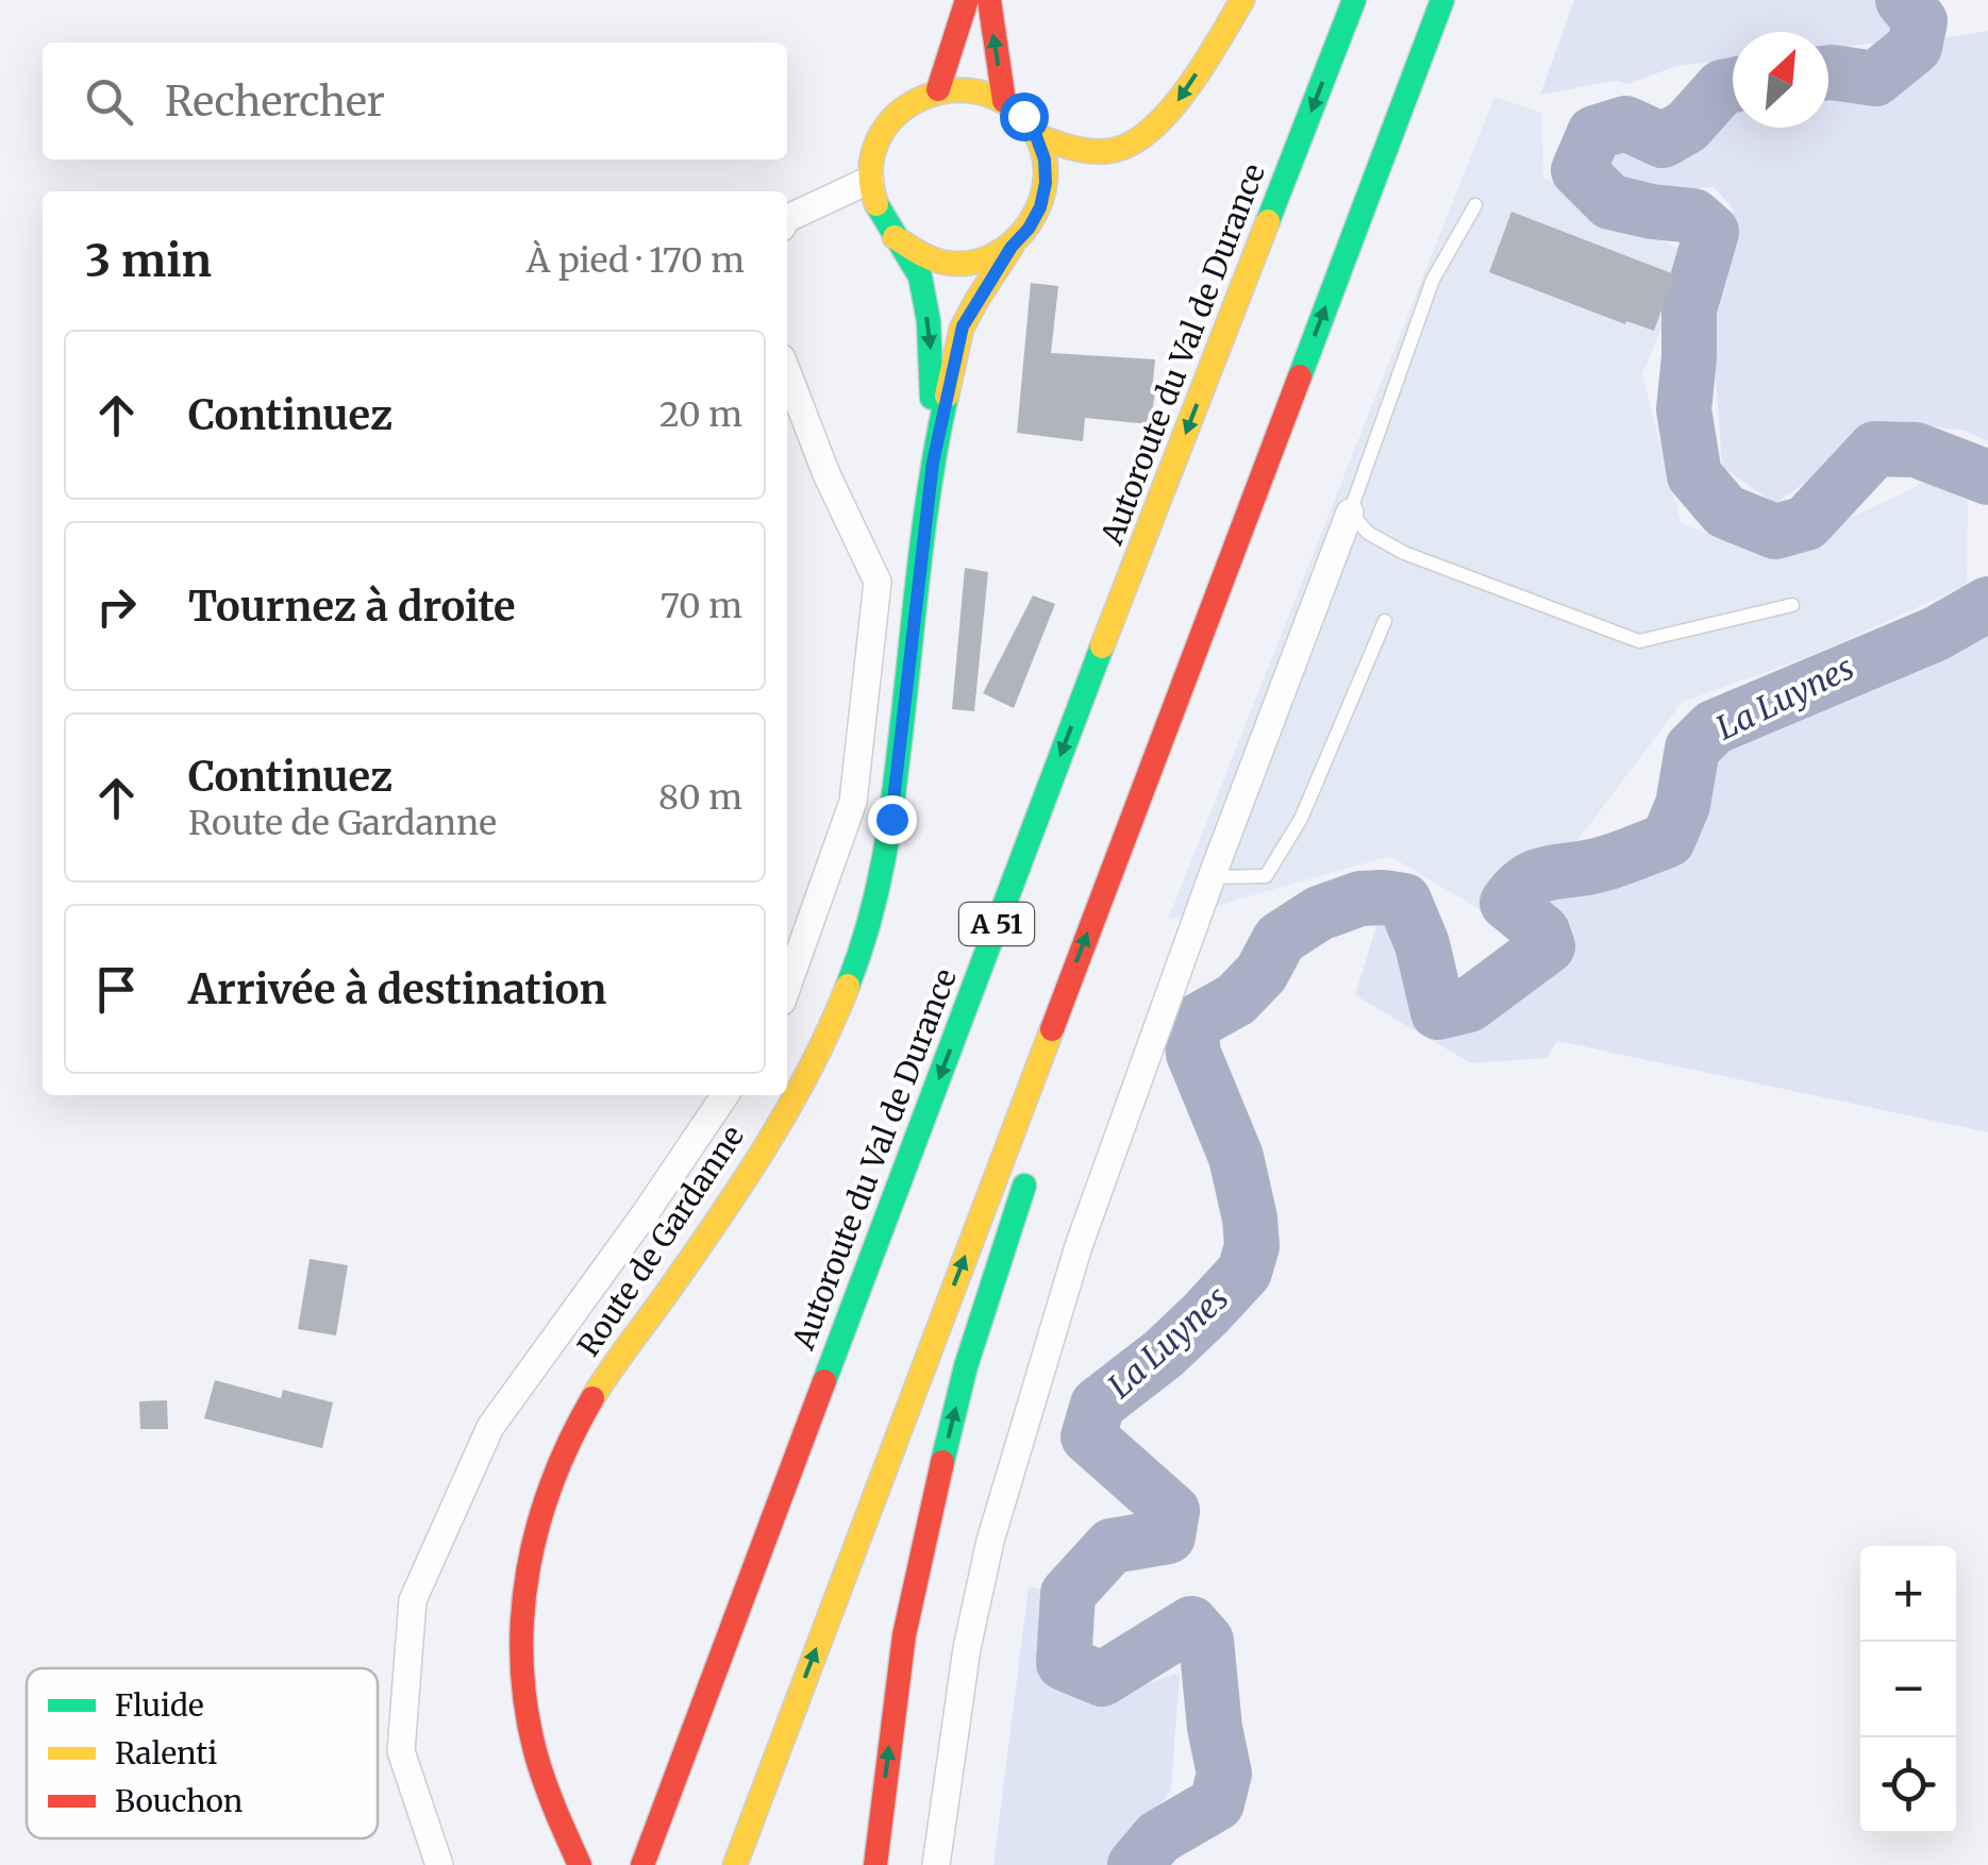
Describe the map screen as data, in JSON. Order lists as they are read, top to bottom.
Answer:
{
  "streets": {
    "main road": ["Autoroute du Val de Durance", "A 51", "Route de Gardanne"]
  },
  "water": ["La Luynes"],
  "legend": ["Fluide", "Ralenti", "Bouchon"],
  "north": "top right",
  "page": {
    "search": "Rechercher",
    "heading": ["3 min", "À pied · 170 m"],
    "list": [
      ["Continuez", "20 m"],
      ["Tournez à droite", "70 m"],
      ["Continuez", "Route de Gardanne", "80 m"],
      "Arrivée à destination"
    ],
    "map_buttons": ["+", "−"]
  }
}
